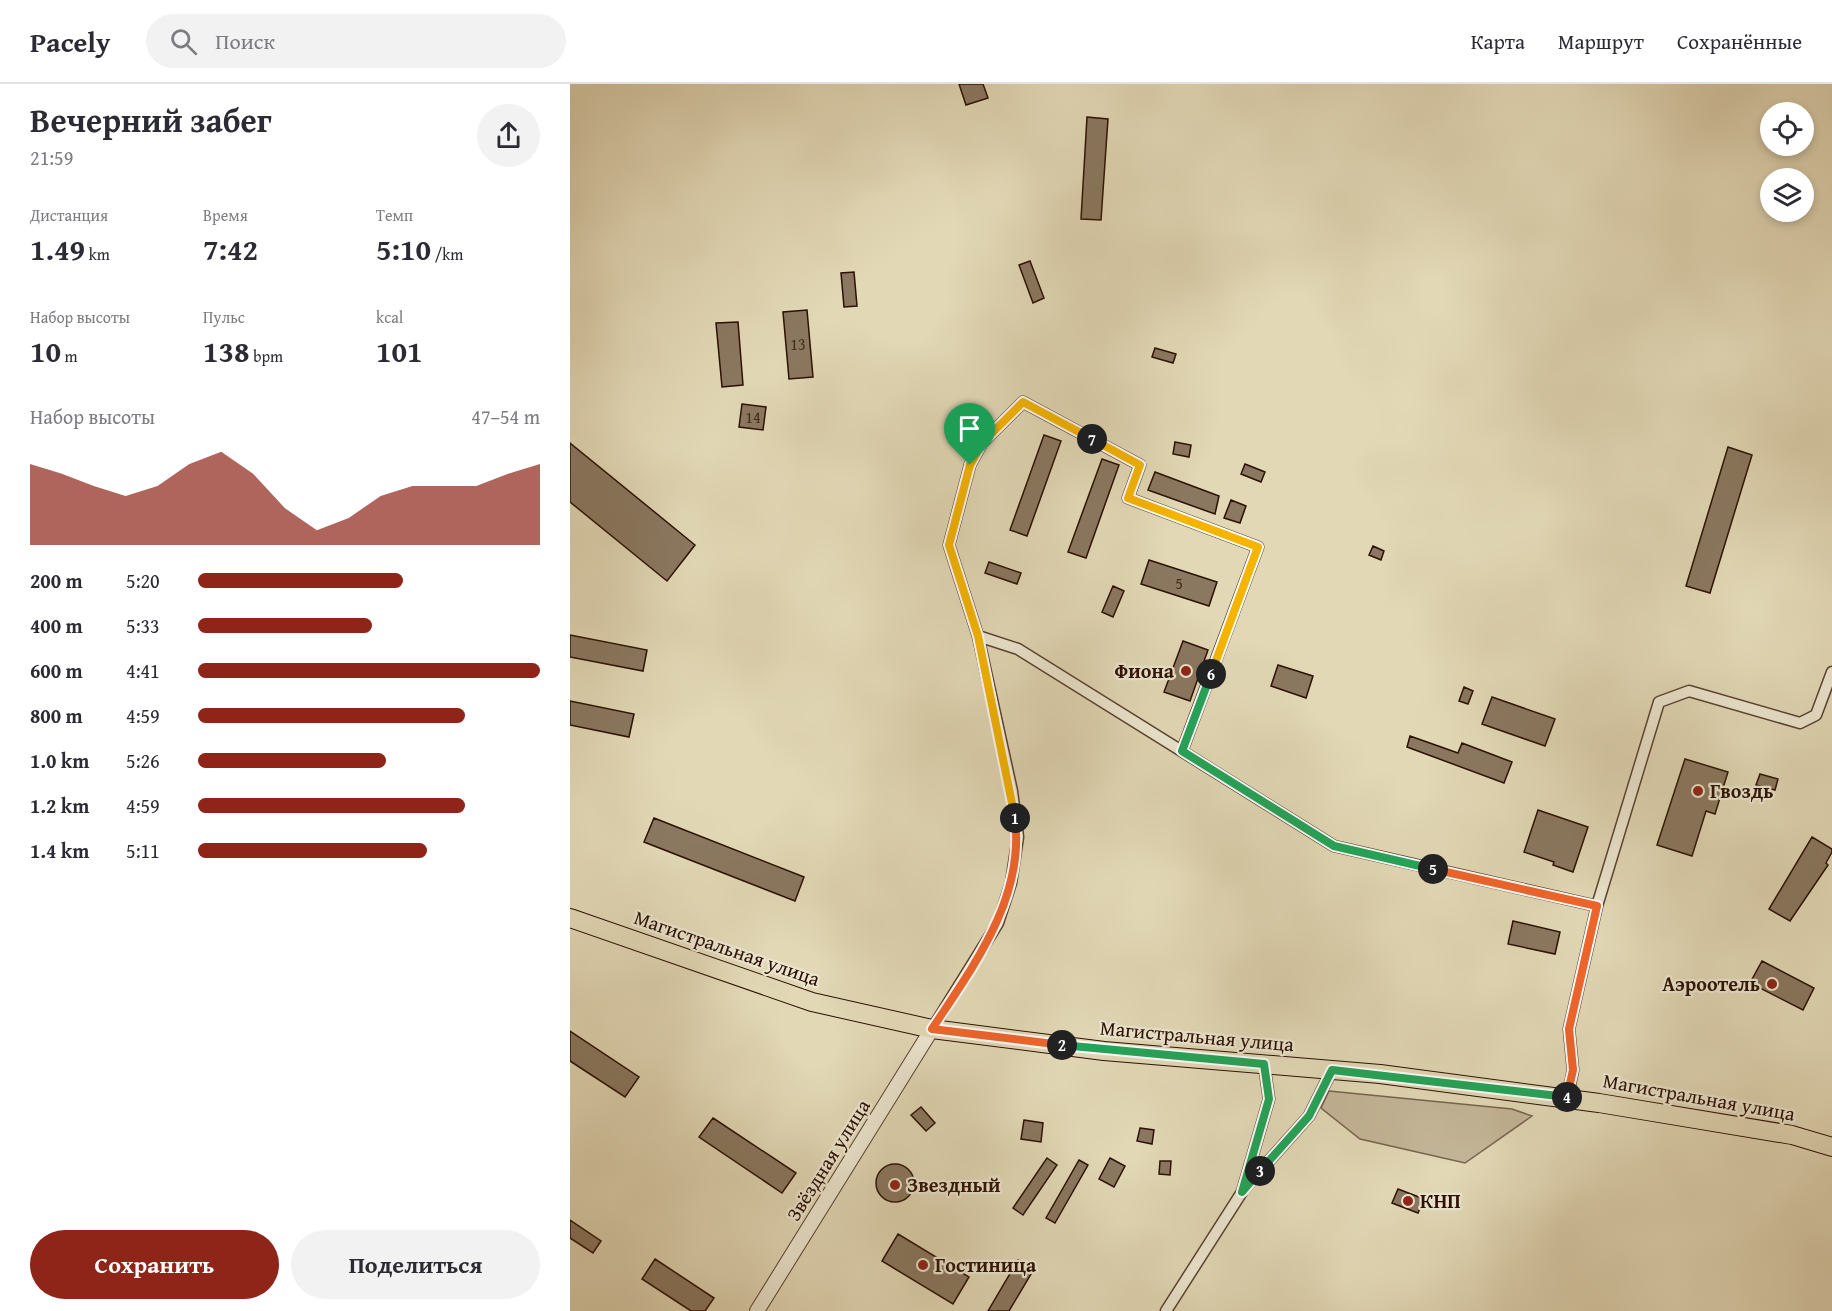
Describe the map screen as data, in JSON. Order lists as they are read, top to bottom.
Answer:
{
  "streets": {
    "main road": ["Магистральная улица"],
    "street": ["Звёздная улица"]
  },
  "crossings": [
    ["Магистральная улица", "Звёздная улица"]
  ],
  "places": [
    "Фиона",
    "Гвоздь",
    "Аэроотель",
    "Звездный",
    "КНП",
    "Гостиница"
  ],
  "house_numbers": ["13", "14", "5"],
  "page": {
    "header": "Pacely",
    "search": "Поиск",
    "nav": ["Карта", "Маршрут", "Сохранённые"],
    "heading": ["Вечерний забег", "21:59"],
    "stats": [
      ["Дистанция", "1.49 km"],
      ["Время", "7:42"],
      ["Темп", "5:10 /km"],
      ["Набор высоты", "10 m"],
      ["Пульс", "138 bpm"],
      ["kcal", "101"]
    ],
    "chart": ["Набор высоты", "47–54 m"],
    "pins": [
      "7",
      "6",
      "1",
      "5",
      "2",
      "4",
      "3"
    ],
    "list": [
      {
        "name": "200 m",
        "note": "5:20"
      },
      {
        "name": "400 m",
        "note": "5:33"
      },
      {
        "name": "600 m",
        "note": "4:41"
      },
      {
        "name": "800 m",
        "note": "4:59"
      },
      {
        "name": "1.0 km",
        "note": "5:26"
      },
      {
        "name": "1.2 km",
        "note": "4:59"
      },
      {
        "name": "1.4 km",
        "note": "5:11"
      }
    ],
    "buttons": ["Сохранить", "Поделиться"]
  }
}
